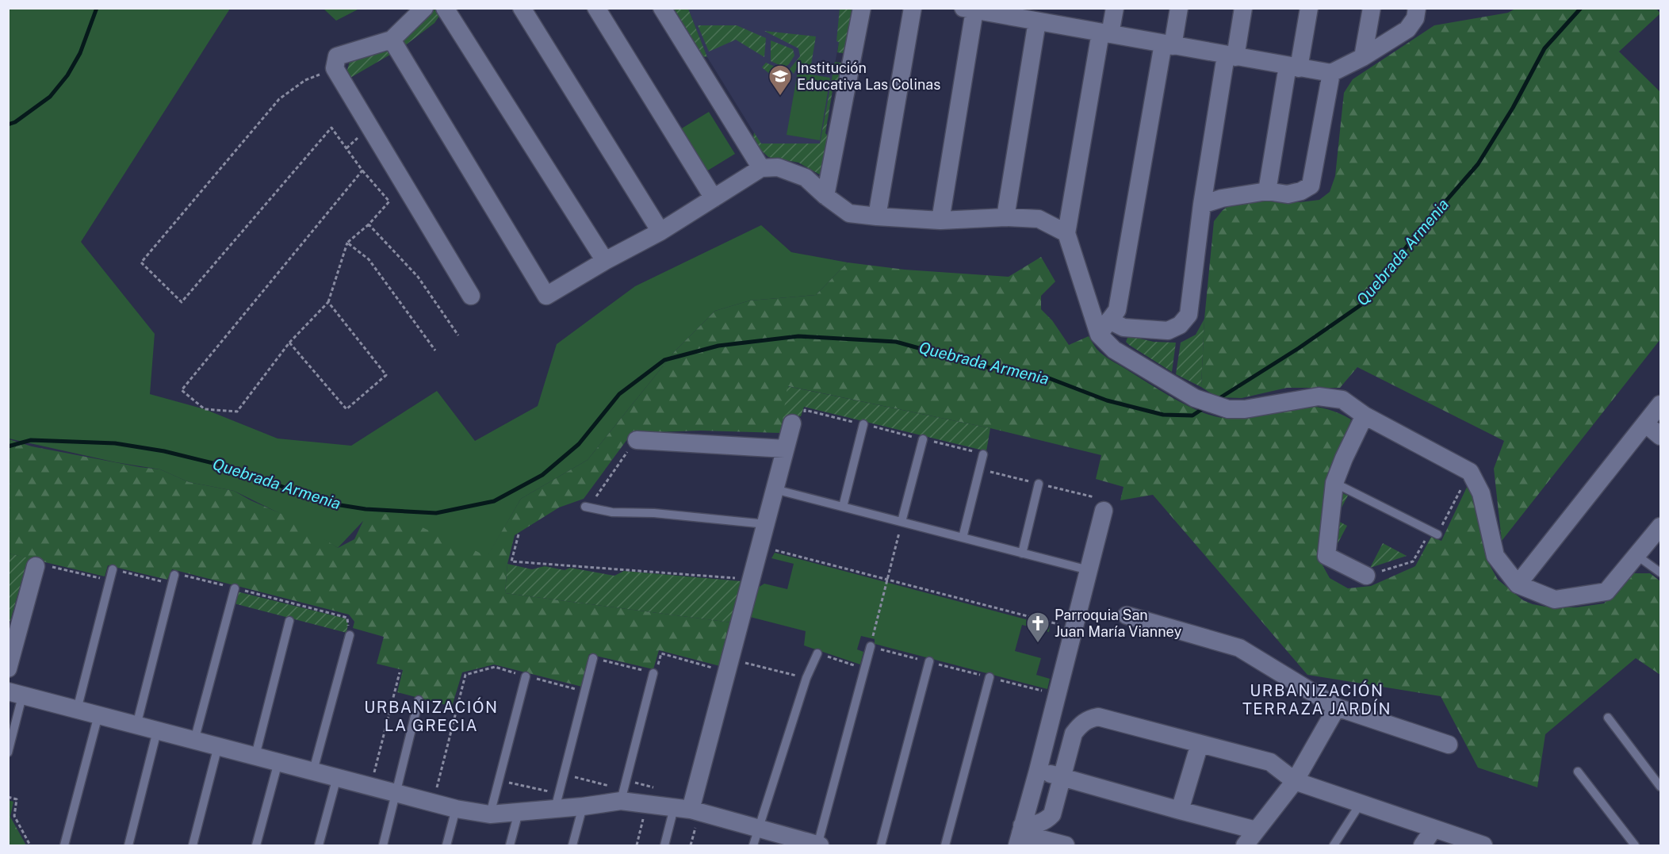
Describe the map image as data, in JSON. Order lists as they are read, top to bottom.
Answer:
{
  "districts": ["URBANIZACIÓN TERRAZA JARDÍN", "URBANIZACIÓN LA GRECIA"],
  "water": ["Quebrada Armenia"],
  "places": {
    "school or university": ["Institución Educativa Las Colinas"],
    "church": ["Parroquia San Juan María Vianney"]
  }
}
